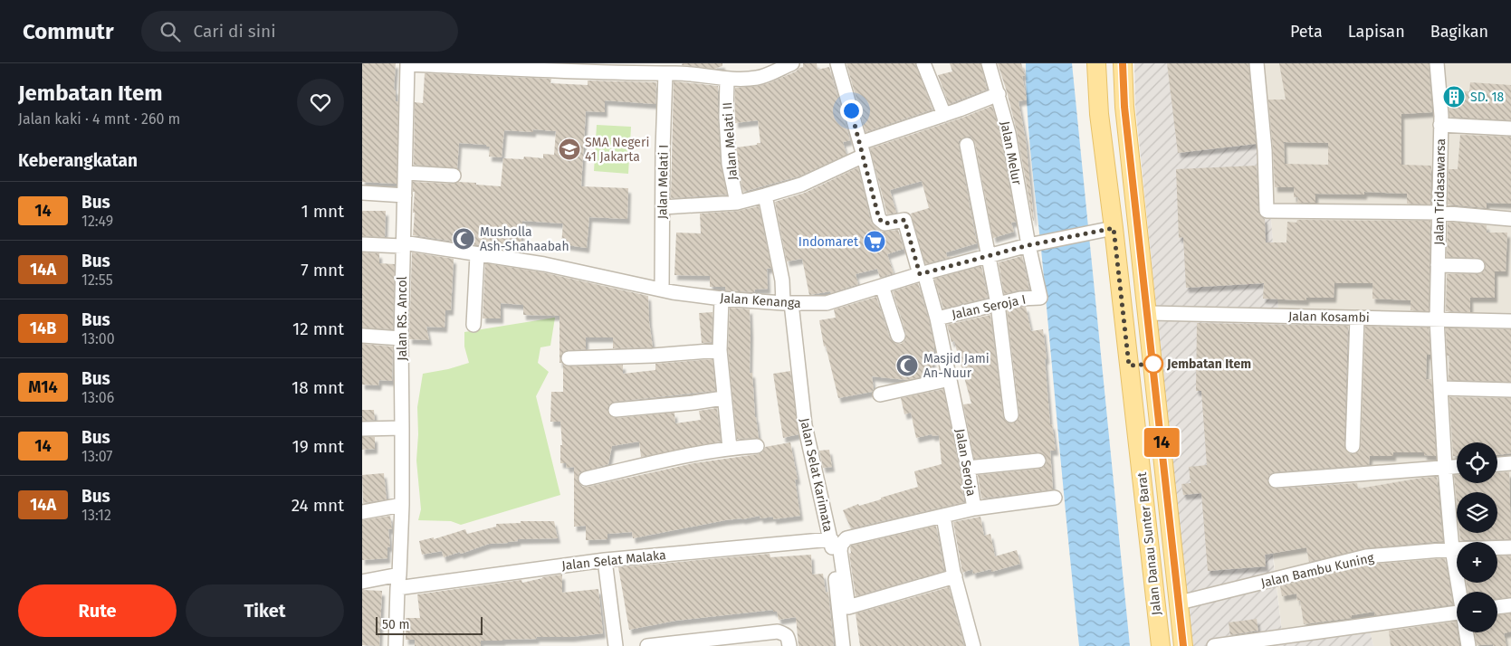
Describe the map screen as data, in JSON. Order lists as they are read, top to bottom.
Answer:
{
  "streets": {
    "main road": ["Jalan Danau Sunter Barat"],
    "street": [
      "Jalan Melati II",
      "Jalan Melur",
      "Jalan Melati I",
      "Jalan Tridasawarsa",
      "Jalan Kenanga",
      "Jalan Seroja I",
      "Jalan Kosambi",
      "Jalan RS. Ancol",
      "Jalan Seroja",
      "Jalan Selat Karimata",
      "Jalan Selat Malaka",
      "Jalan Bambu Kuning"
    ]
  },
  "crossings": [
    ["Jalan Melur", "Jalan Kenanga"],
    ["Jalan Melur", "Jalan Seroja I"],
    ["Jalan Melati I", "Jalan Kenanga"],
    ["Jalan Tridasawarsa", "Jalan Kosambi"],
    ["Jalan Tridasawarsa", "Jalan Bambu Kuning"],
    ["Jalan Kenanga", "Jalan RS. Ancol"],
    ["Jalan Kenanga", "Jalan Seroja"],
    ["Jalan Kenanga", "Jalan Selat Karimata"],
    ["Jalan Kenanga", "Jalan Danau Sunter Barat"],
    ["Jalan Seroja I", "Jalan Seroja"],
    ["Jalan Kosambi", "Jalan Danau Sunter Barat"],
    ["Jalan RS. Ancol", "Jalan Selat Malaka"],
    ["Jalan Selat Karimata", "Jalan Selat Malaka"],
    ["Jalan Danau Sunter Barat", "Jalan Bambu Kuning"]
  ],
  "places": {
    "building": ["SD. 18"],
    "school or university": ["SMA Negeri 41 Jakarta"],
    "mosque": ["Musholla Ash-Shahaabah", "Masjid Jami An-Nuur"],
    "supermarket": ["Indomaret"],
    "other": ["Jembatan Item"]
  },
  "lines": ["bus line 14"],
  "scale_bar": "50 m",
  "page": {
    "header": "Commutr",
    "search": "Cari di sini",
    "nav": ["Peta", "Lapisan", "Bagikan"],
    "heading": [
      ["Jembatan Item", "Jalan kaki · 4 mnt · 260 m"],
      "Keberangkatan"
    ],
    "on_map": "14",
    "list": [
      {
        "mark": "14",
        "name": "Bus",
        "note": "12:49",
        "value": "1 mnt"
      },
      {
        "mark": "14A",
        "name": "Bus",
        "note": "12:55",
        "value": "7 mnt"
      },
      {
        "mark": "14B",
        "name": "Bus",
        "note": "13:00",
        "value": "12 mnt"
      },
      {
        "mark": "M14",
        "name": "Bus",
        "note": "13:06",
        "value": "18 mnt"
      },
      {
        "mark": "14",
        "name": "Bus",
        "note": "13:07",
        "value": "19 mnt"
      },
      {
        "mark": "14A",
        "name": "Bus",
        "note": "13:12",
        "value": "24 mnt"
      }
    ],
    "map_buttons": ["+", "−"],
    "buttons": ["Rute", "Tiket"],
    "scale": "50 m"
  }
}
